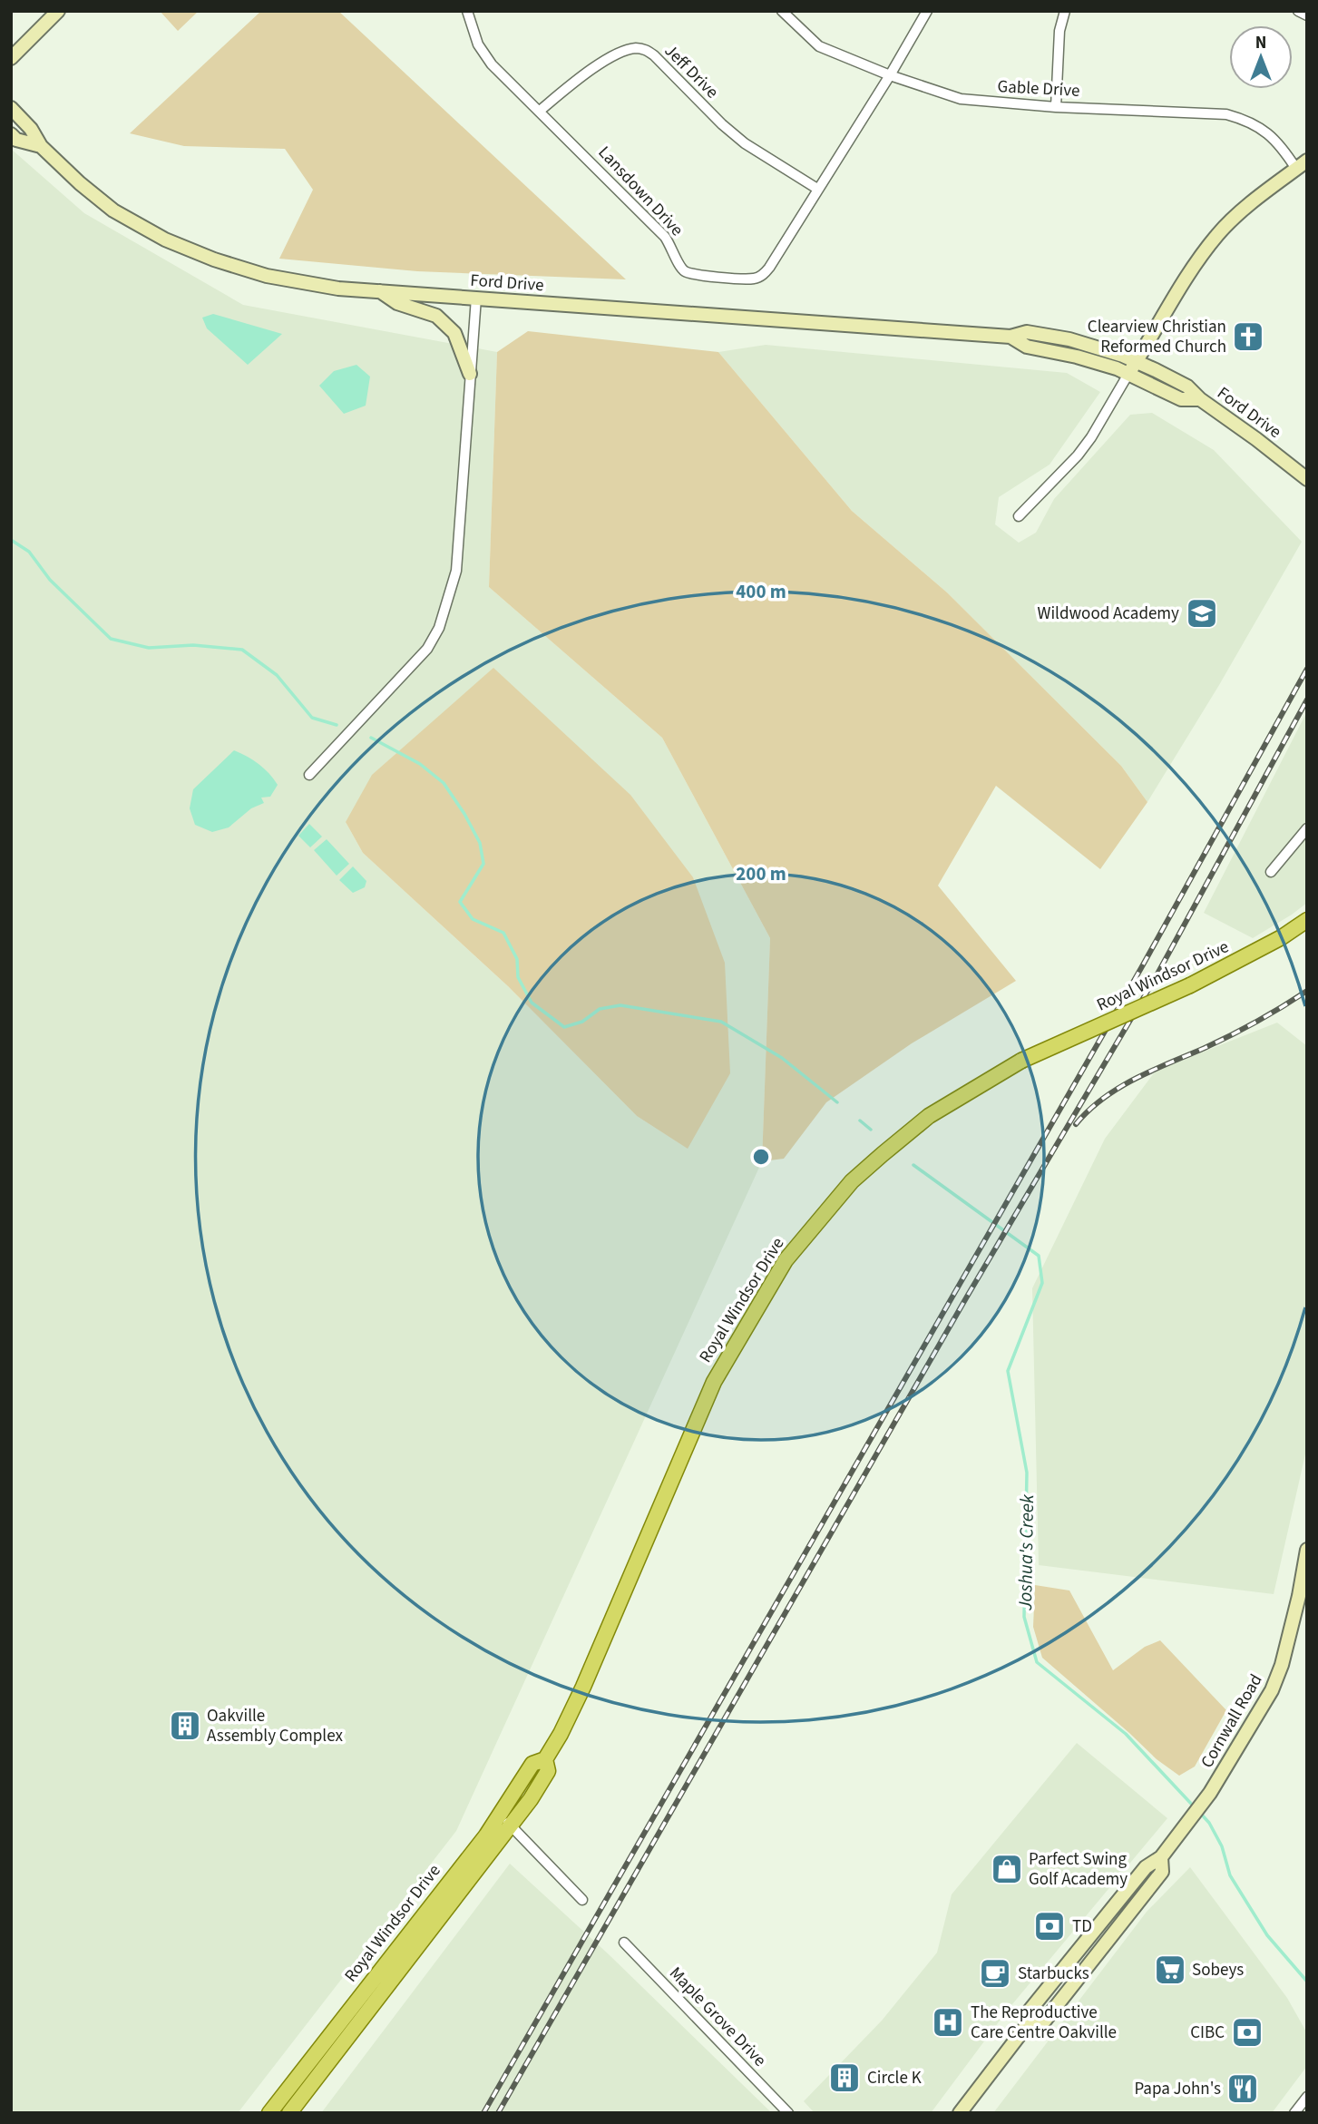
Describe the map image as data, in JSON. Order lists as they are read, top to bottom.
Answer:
{
  "streets": {
    "main road": ["Ford Drive", "Royal Windsor Drive", "Cornwall Road"],
    "street": [
      "Jeff Drive",
      "Gable Drive",
      "Lansdown Drive",
      "Maple Grove Drive"
    ]
  },
  "crossings": [
    ["Jeff Drive", "Lansdown Drive"],
    ["Gable Drive", "Lansdown Drive"]
  ],
  "water": ["Joshua's Creek"],
  "places": {
    "church": ["Clearview Christian Reformed Church"],
    "school or university": ["Wildwood Academy"],
    "building": ["Oakville Assembly Complex", "Circle K"],
    "shop": ["Parfect Swing Golf Academy"],
    "bank": ["TD", "CIBC"],
    "supermarket": ["Sobeys"],
    "cafe": ["Starbucks"],
    "hospital": ["The Reproductive Care Centre Oakville"],
    "restaurant": ["Papa John's"]
  },
  "north": "top",
  "rings": ["400 m", "200 m"]
}
